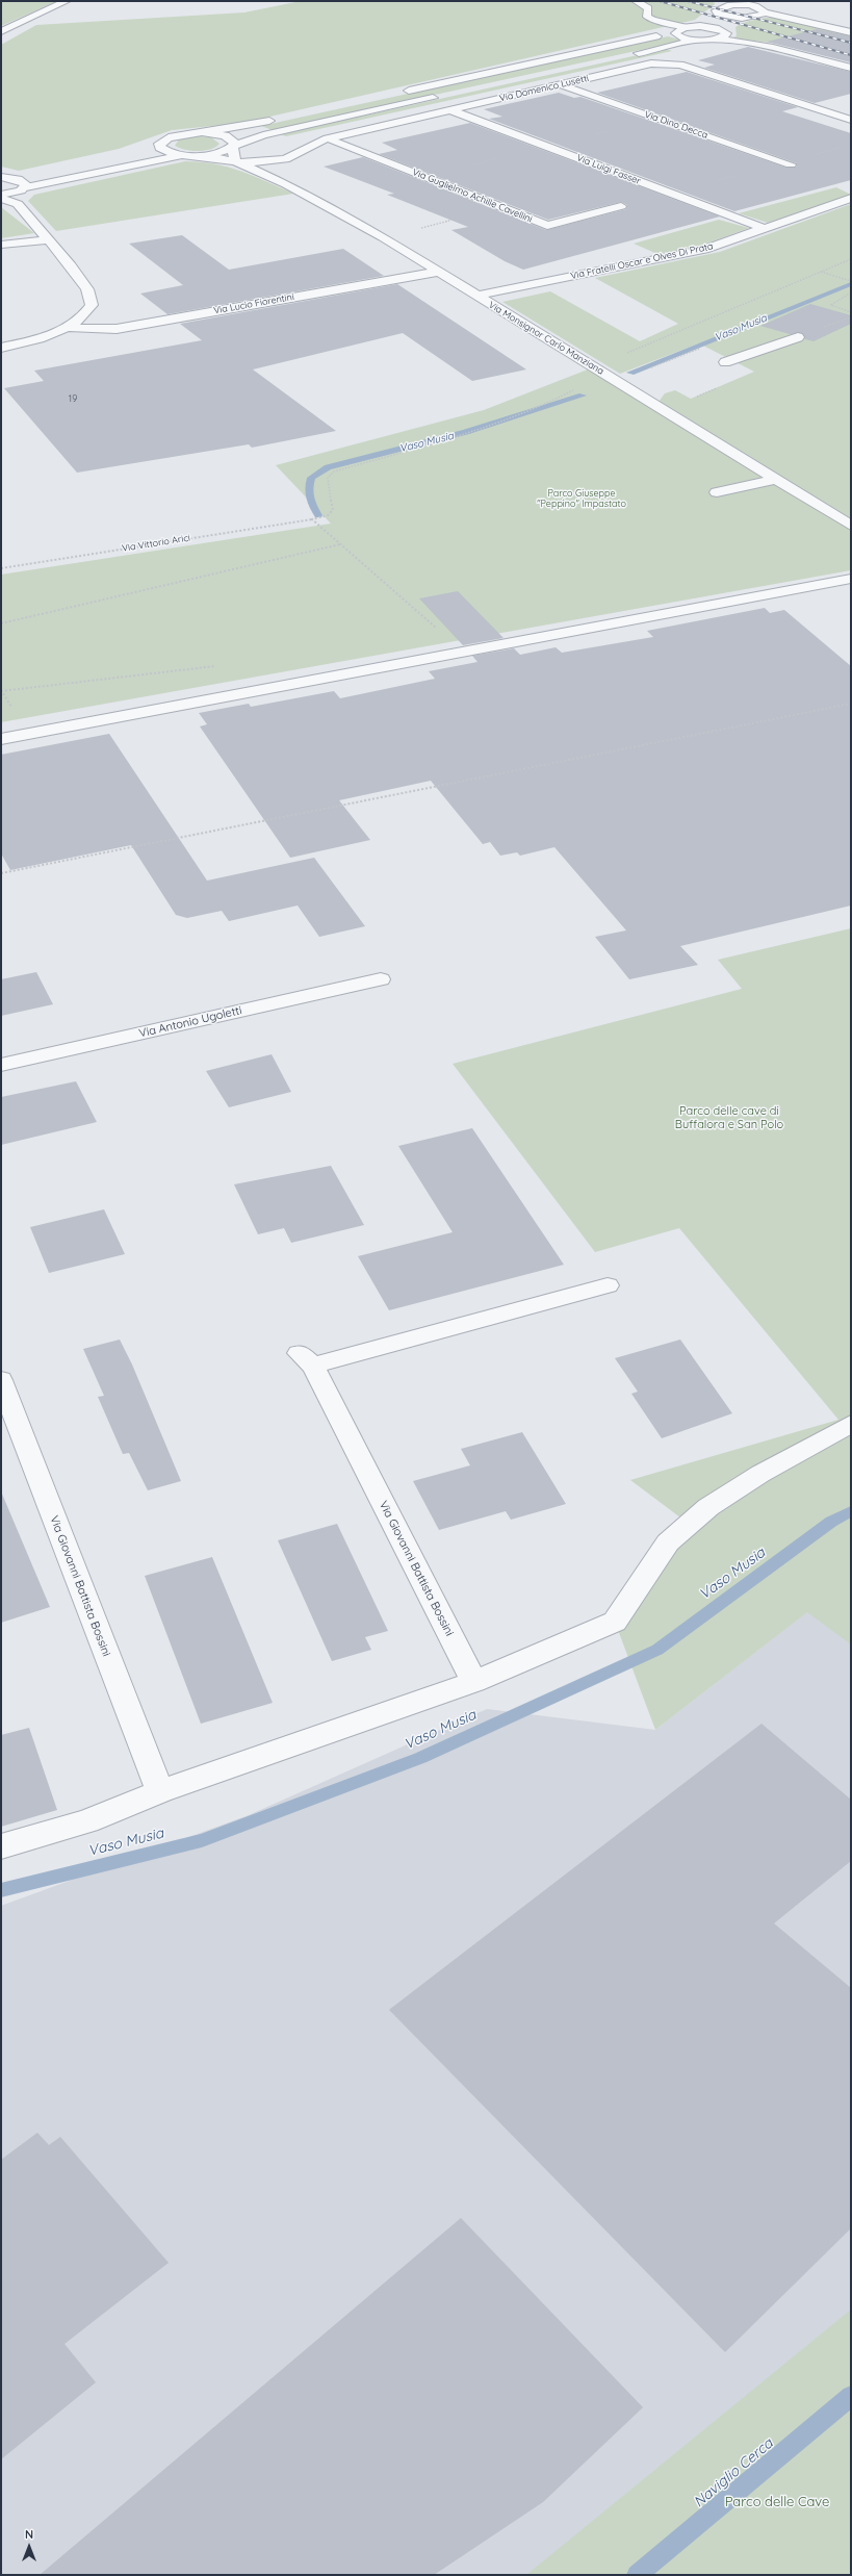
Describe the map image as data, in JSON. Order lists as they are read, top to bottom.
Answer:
{
  "streets": {
    "street": [
      "Via Domenico Lusetti",
      "Via Dino Decca",
      "Via Luigi Fasser",
      "Via Guglielmo Achille Cavellini",
      "Via Fratelli Oscar e Olves Di Prata",
      "Via Lucio Fiorentini",
      "Via Monsignor Carlo Manziana",
      "Via Antonio Ugoletti",
      "Via Giovanni Battista Bossini"
    ],
    "path": ["Via Vittorio Arici"]
  },
  "crossings": [
    ["Via Domenico Lusetti", "Via Dino Decca"],
    ["Via Domenico Lusetti", "Via Luigi Fasser"],
    ["Via Domenico Lusetti", "Via Guglielmo Achille Cavellini"],
    ["Via Domenico Lusetti", "Via Monsignor Carlo Manziana"],
    ["Via Luigi Fasser", "Via Fratelli Oscar e Olves Di Prata"],
    ["Via Fratelli Oscar e Olves Di Prata", "Via Monsignor Carlo Manziana"],
    ["Via Lucio Fiorentini", "Via Monsignor Carlo Manziana"],
    ["Via Monsignor Carlo Manziana", "Via Vittorio Arici"]
  ],
  "water": ["Vaso Musia", "Naviglio Cerca"],
  "parks": ["Parco Giuseppe \"Peppino\" Impastato", "Parco delle cave di Buffalora e San Polo", "Parco delle Cave"],
  "house_numbers": ["19"],
  "north": "top"
}
